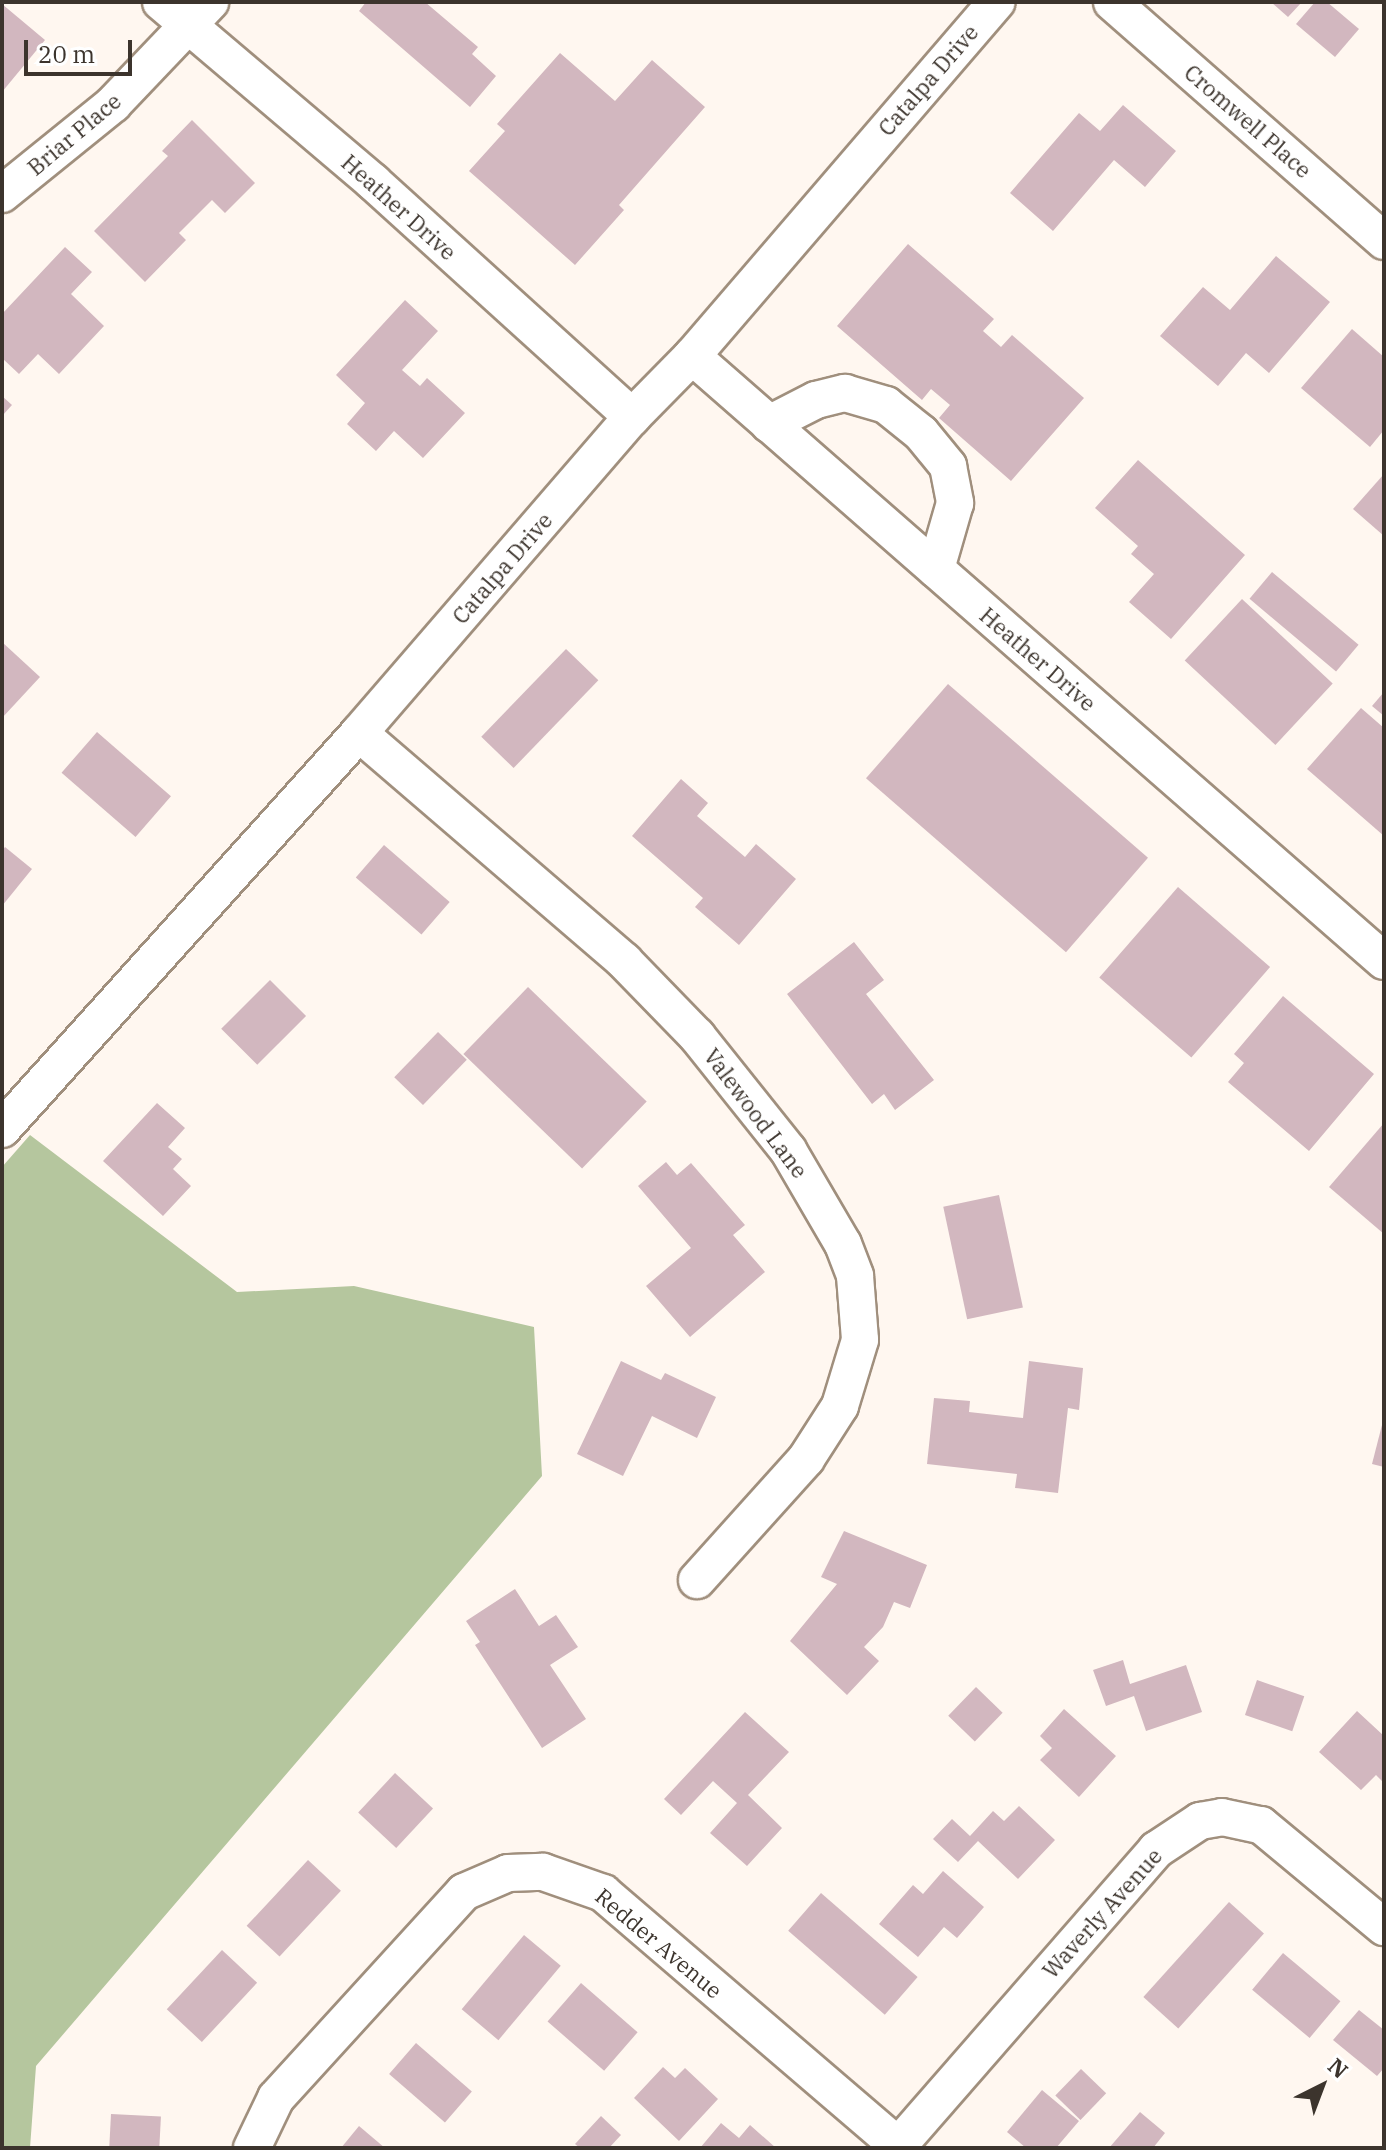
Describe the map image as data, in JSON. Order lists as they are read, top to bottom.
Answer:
{
  "streets": {
    "street": [
      "Catalpa Drive",
      "Cromwell Place",
      "Briar Place",
      "Heather Drive",
      "Valewood Lane",
      "Waverly Avenue",
      "Redder Avenue"
    ]
  },
  "crossings": [
    ["Catalpa Drive", "Heather Drive"],
    ["Catalpa Drive", "Valewood Lane"],
    ["Briar Place", "Heather Drive"],
    ["Waverly Avenue", "Redder Avenue"]
  ],
  "scale_bar": "20 m",
  "north": "top right"
}
